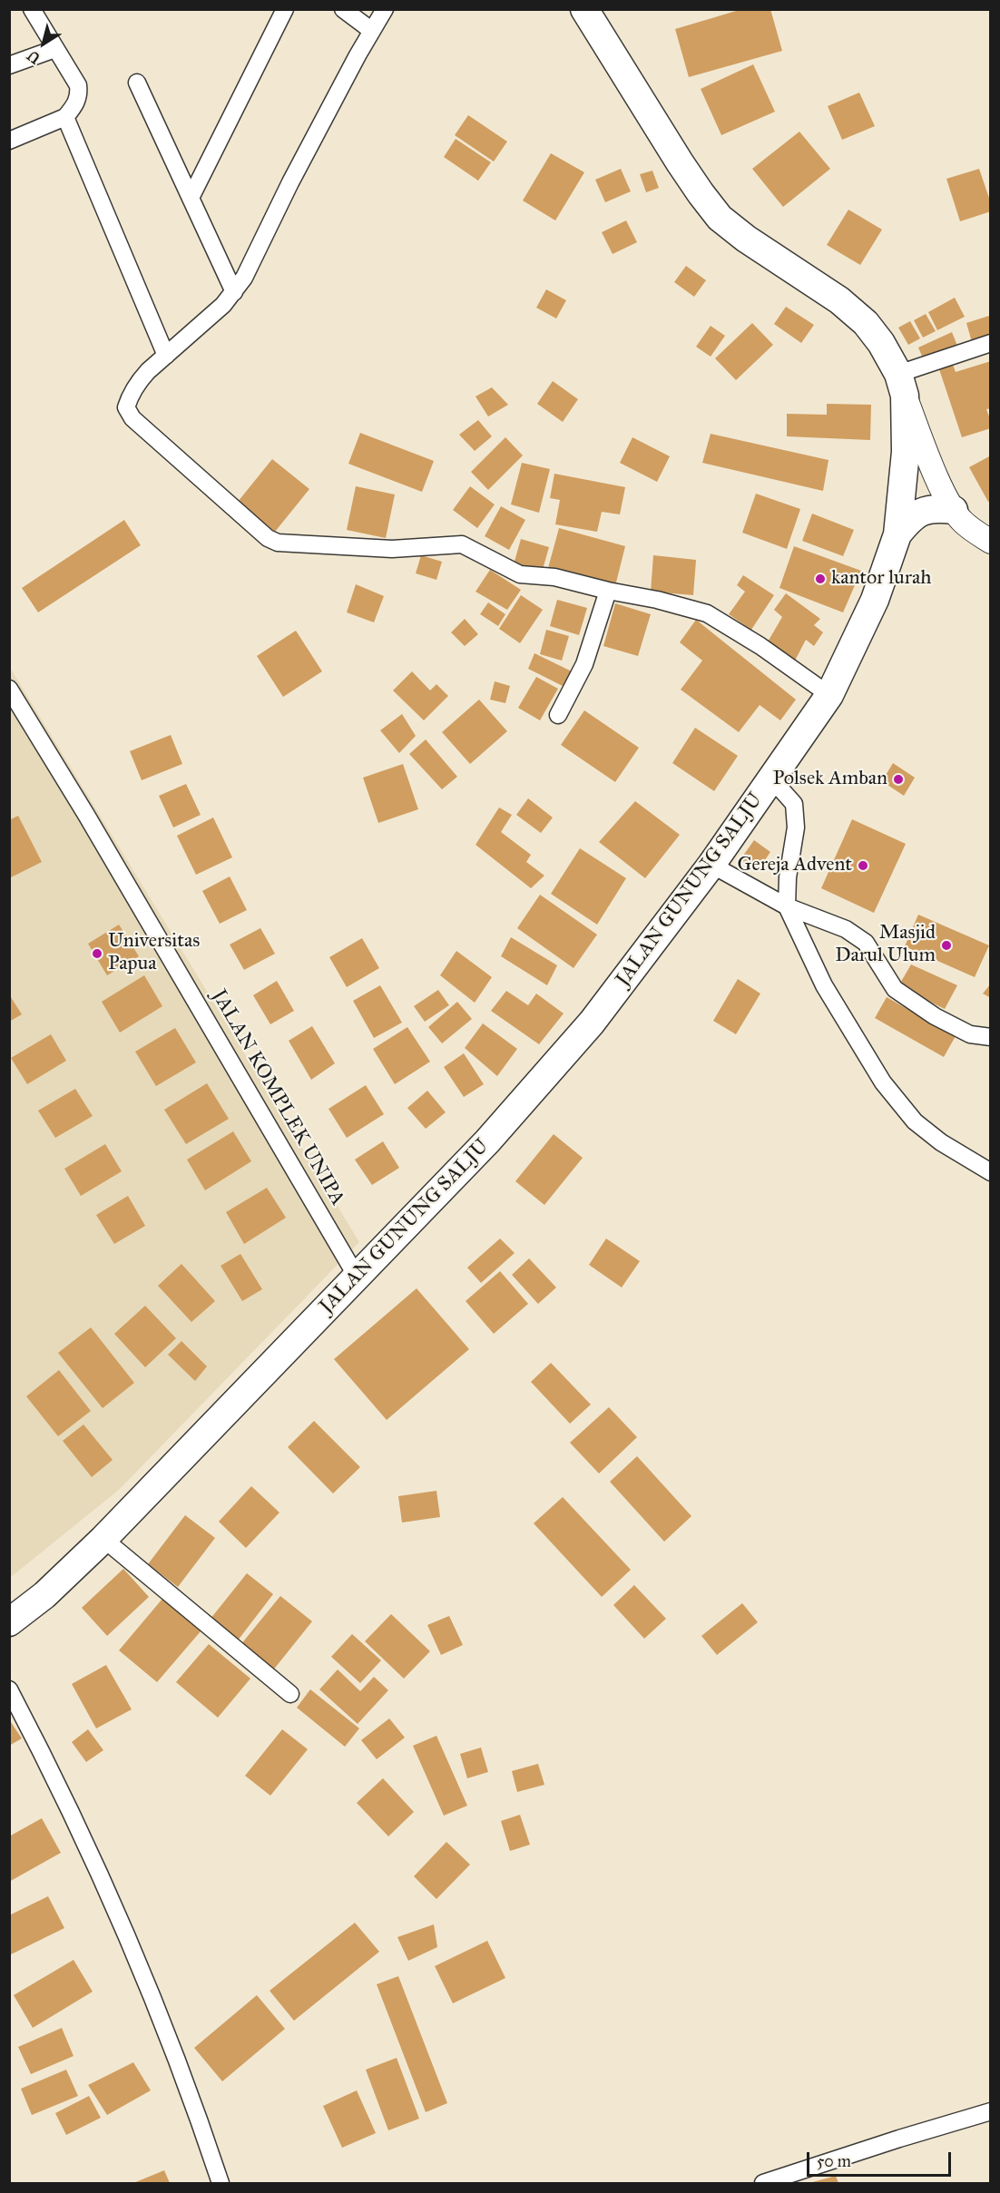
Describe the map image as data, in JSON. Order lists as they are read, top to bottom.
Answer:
{
  "streets": {
    "main road": ["JALAN GUNUNG SALJU"],
    "street": ["JALAN KOMPLEK UNIPA"]
  },
  "crossings": [
    ["JALAN GUNUNG SALJU", "JALAN KOMPLEK UNIPA"]
  ],
  "places": [
    "kantor lurah",
    "Polsek Amban",
    "Gereja Advent",
    "Masjid Darul Ulum",
    "Universitas Papua"
  ],
  "scale_bar": "50 m",
  "north": "bottom left"
}
